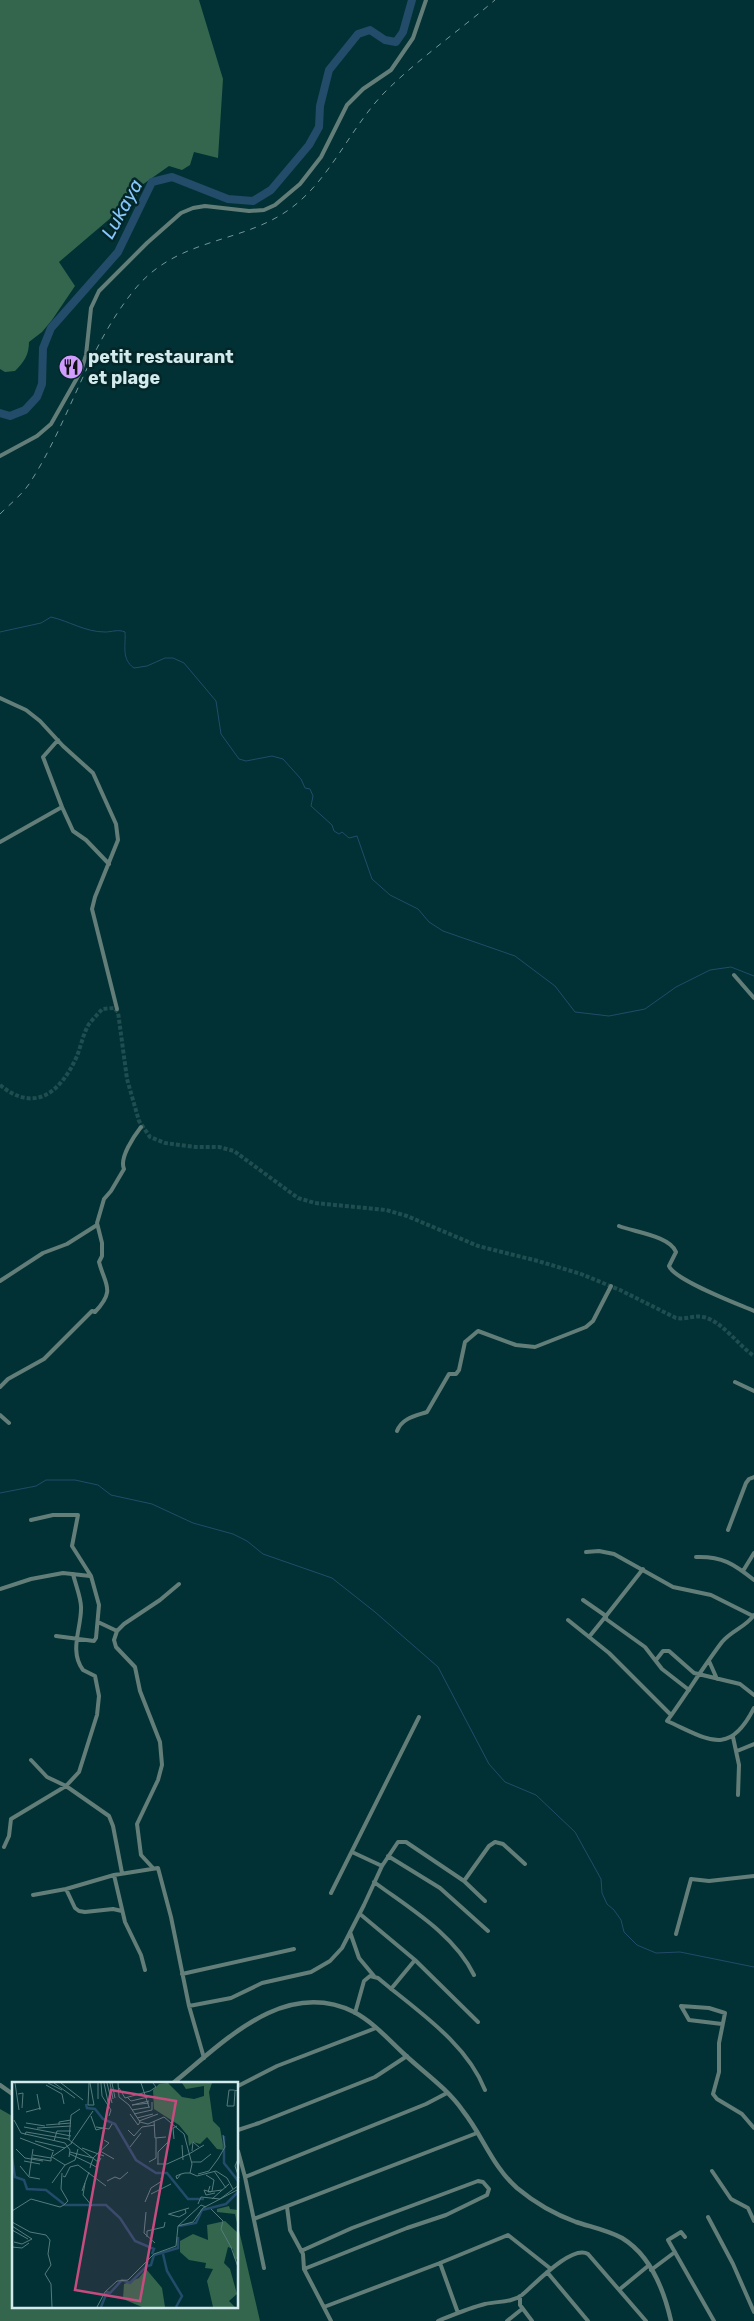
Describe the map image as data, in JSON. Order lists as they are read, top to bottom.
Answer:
{
  "water": ["Lukaya"],
  "places": {
    "restaurant": ["petit restaurant et plage"]
  }
}
